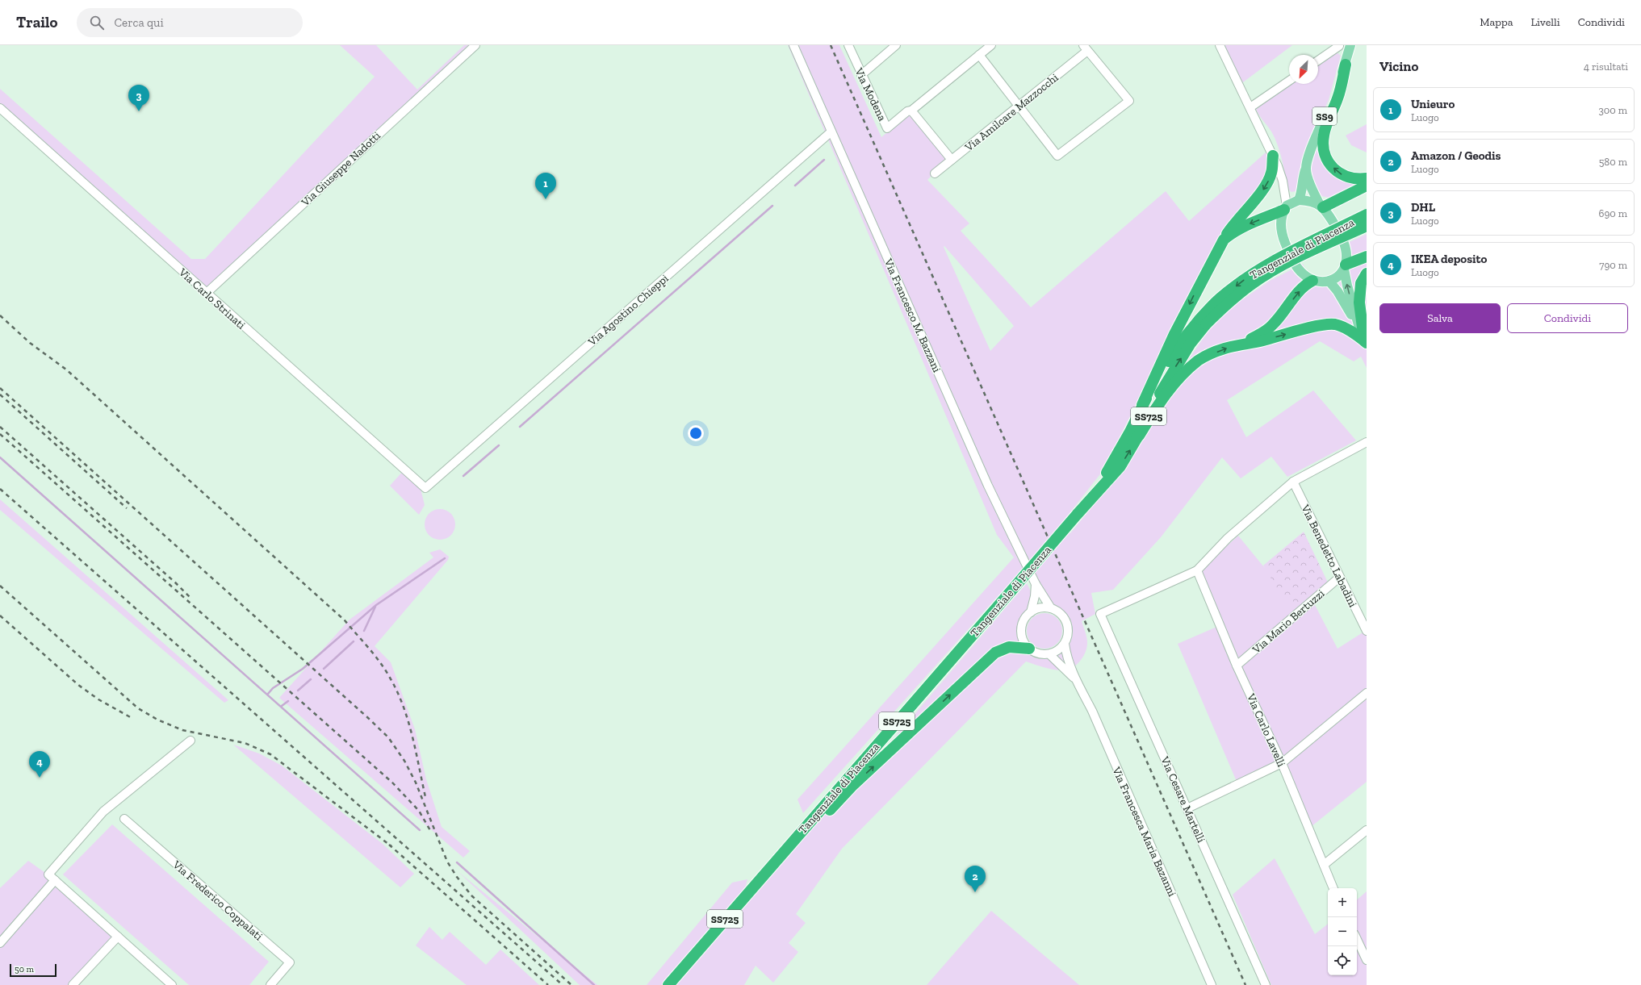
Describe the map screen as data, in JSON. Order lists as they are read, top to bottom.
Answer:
{
  "streets": {
    "highway": ["Tangenziale di Piacenza", "SS725"],
    "main road": ["SS9"],
    "street": [
      "Via Modena",
      "Via Amilcare Mazzocchi",
      "Via Giuseppe Nadotti",
      "Via Carlo Strinati",
      "Via Agostino Chieppi",
      "Via Francesco M. Bazzani",
      "Via Benedetto Labadini",
      "Via Mario Bertuzzi",
      "Via Carlo Lavelli",
      "Via Cesare Martelli",
      "Via Francesca Maria Bazanni",
      "Via Frederico Coppalati"
    ]
  },
  "crossings": [
    ["Via Giuseppe Nadotti", "Via Carlo Strinati"],
    ["Via Carlo Strinati", "Via Agostino Chieppi"],
    ["Via Agostino Chieppi", "Via Francesco M. Bazzani"],
    ["Via Benedetto Labadini", "Via Mario Bertuzzi"],
    ["Via Mario Bertuzzi", "Via Carlo Lavelli"],
    ["Via Carlo Lavelli", "Via Cesare Martelli"]
  ],
  "scale_bar": "50 m",
  "north": "bottom left",
  "page": {
    "header": "Trailo",
    "search": "Cerca qui",
    "nav": ["Mappa", "Livelli", "Condividi"],
    "heading": ["Vicino", "4 risultati"],
    "pins": [
      "3",
      "1",
      "4",
      "2"
    ],
    "list": [
      {
        "mark": "1",
        "name": "Unieuro",
        "note": "Luogo",
        "value": "300 m"
      },
      {
        "mark": "2",
        "name": "Amazon / Geodis",
        "note": "Luogo",
        "value": "580 m"
      },
      {
        "mark": "3",
        "name": "DHL",
        "note": "Luogo",
        "value": "690 m"
      },
      {
        "mark": "4",
        "name": "IKEA deposito",
        "note": "Luogo",
        "value": "790 m"
      }
    ],
    "buttons": ["Salva", "Condividi"],
    "map_buttons": ["+", "−"],
    "scale": "50 m"
  }
}
